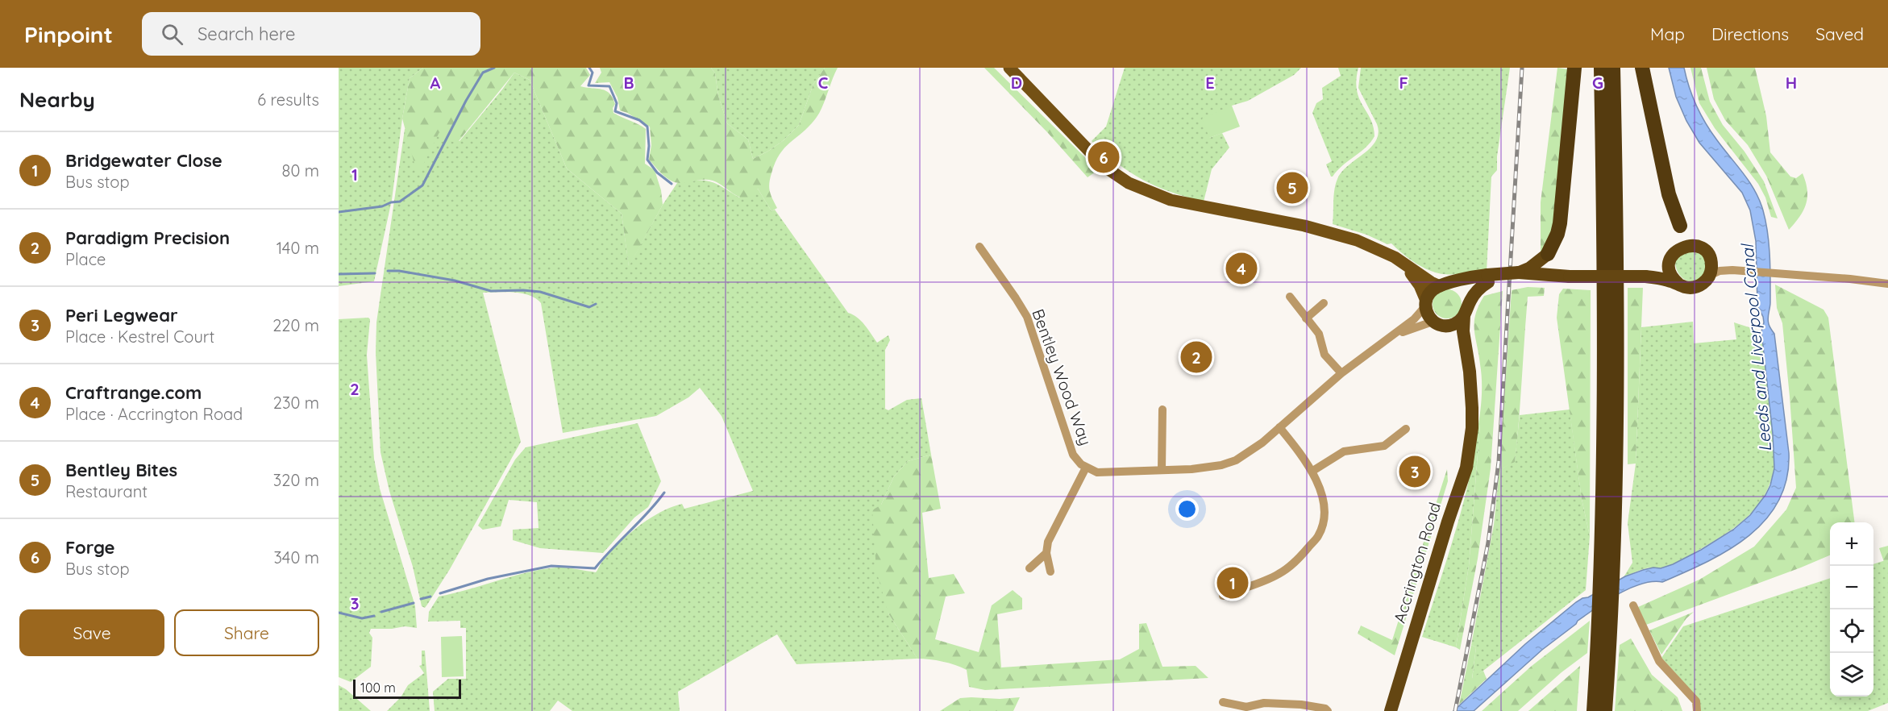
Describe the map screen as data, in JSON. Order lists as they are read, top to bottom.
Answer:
{
  "streets": {
    "highway": ["Accrington Road"],
    "street": ["Bentley Wood Way"]
  },
  "crossings": [
    ["Bentley Wood Way", "Accrington Road"]
  ],
  "water": ["Leeds and Liverpool Canal"],
  "scale_bar": "100 m",
  "page": {
    "header": "Pinpoint",
    "search": "Search here",
    "nav": ["Map", "Directions", "Saved"],
    "heading": ["Nearby", "6 results"],
    "list": [
      {
        "mark": "1",
        "name": "Bridgewater Close",
        "note": "Bus stop",
        "value": "80 m"
      },
      {
        "mark": "2",
        "name": "Paradigm Precision",
        "note": "Place",
        "value": "140 m"
      },
      {
        "mark": "3",
        "name": "Peri Legwear",
        "note": "Place · Kestrel Court",
        "value": "220 m"
      },
      {
        "mark": "4",
        "name": "Craftrange.com",
        "note": "Place · Accrington Road",
        "value": "230 m"
      },
      {
        "mark": "5",
        "name": "Bentley Bites",
        "note": "Restaurant",
        "value": "320 m"
      },
      {
        "mark": "6",
        "name": "Forge",
        "note": "Bus stop",
        "value": "340 m"
      }
    ],
    "pins": [
      "6",
      "5",
      "4",
      "2",
      "3",
      "1"
    ],
    "map_buttons": ["+", "−"],
    "buttons": ["Save", "Share"],
    "scale": "100 m"
  },
  "grid": {
    "columns": [
      "A",
      "B",
      "C",
      "D",
      "E",
      "F",
      "G",
      "H"
    ],
    "rows": ["1", "2", "3"]
  }
}
